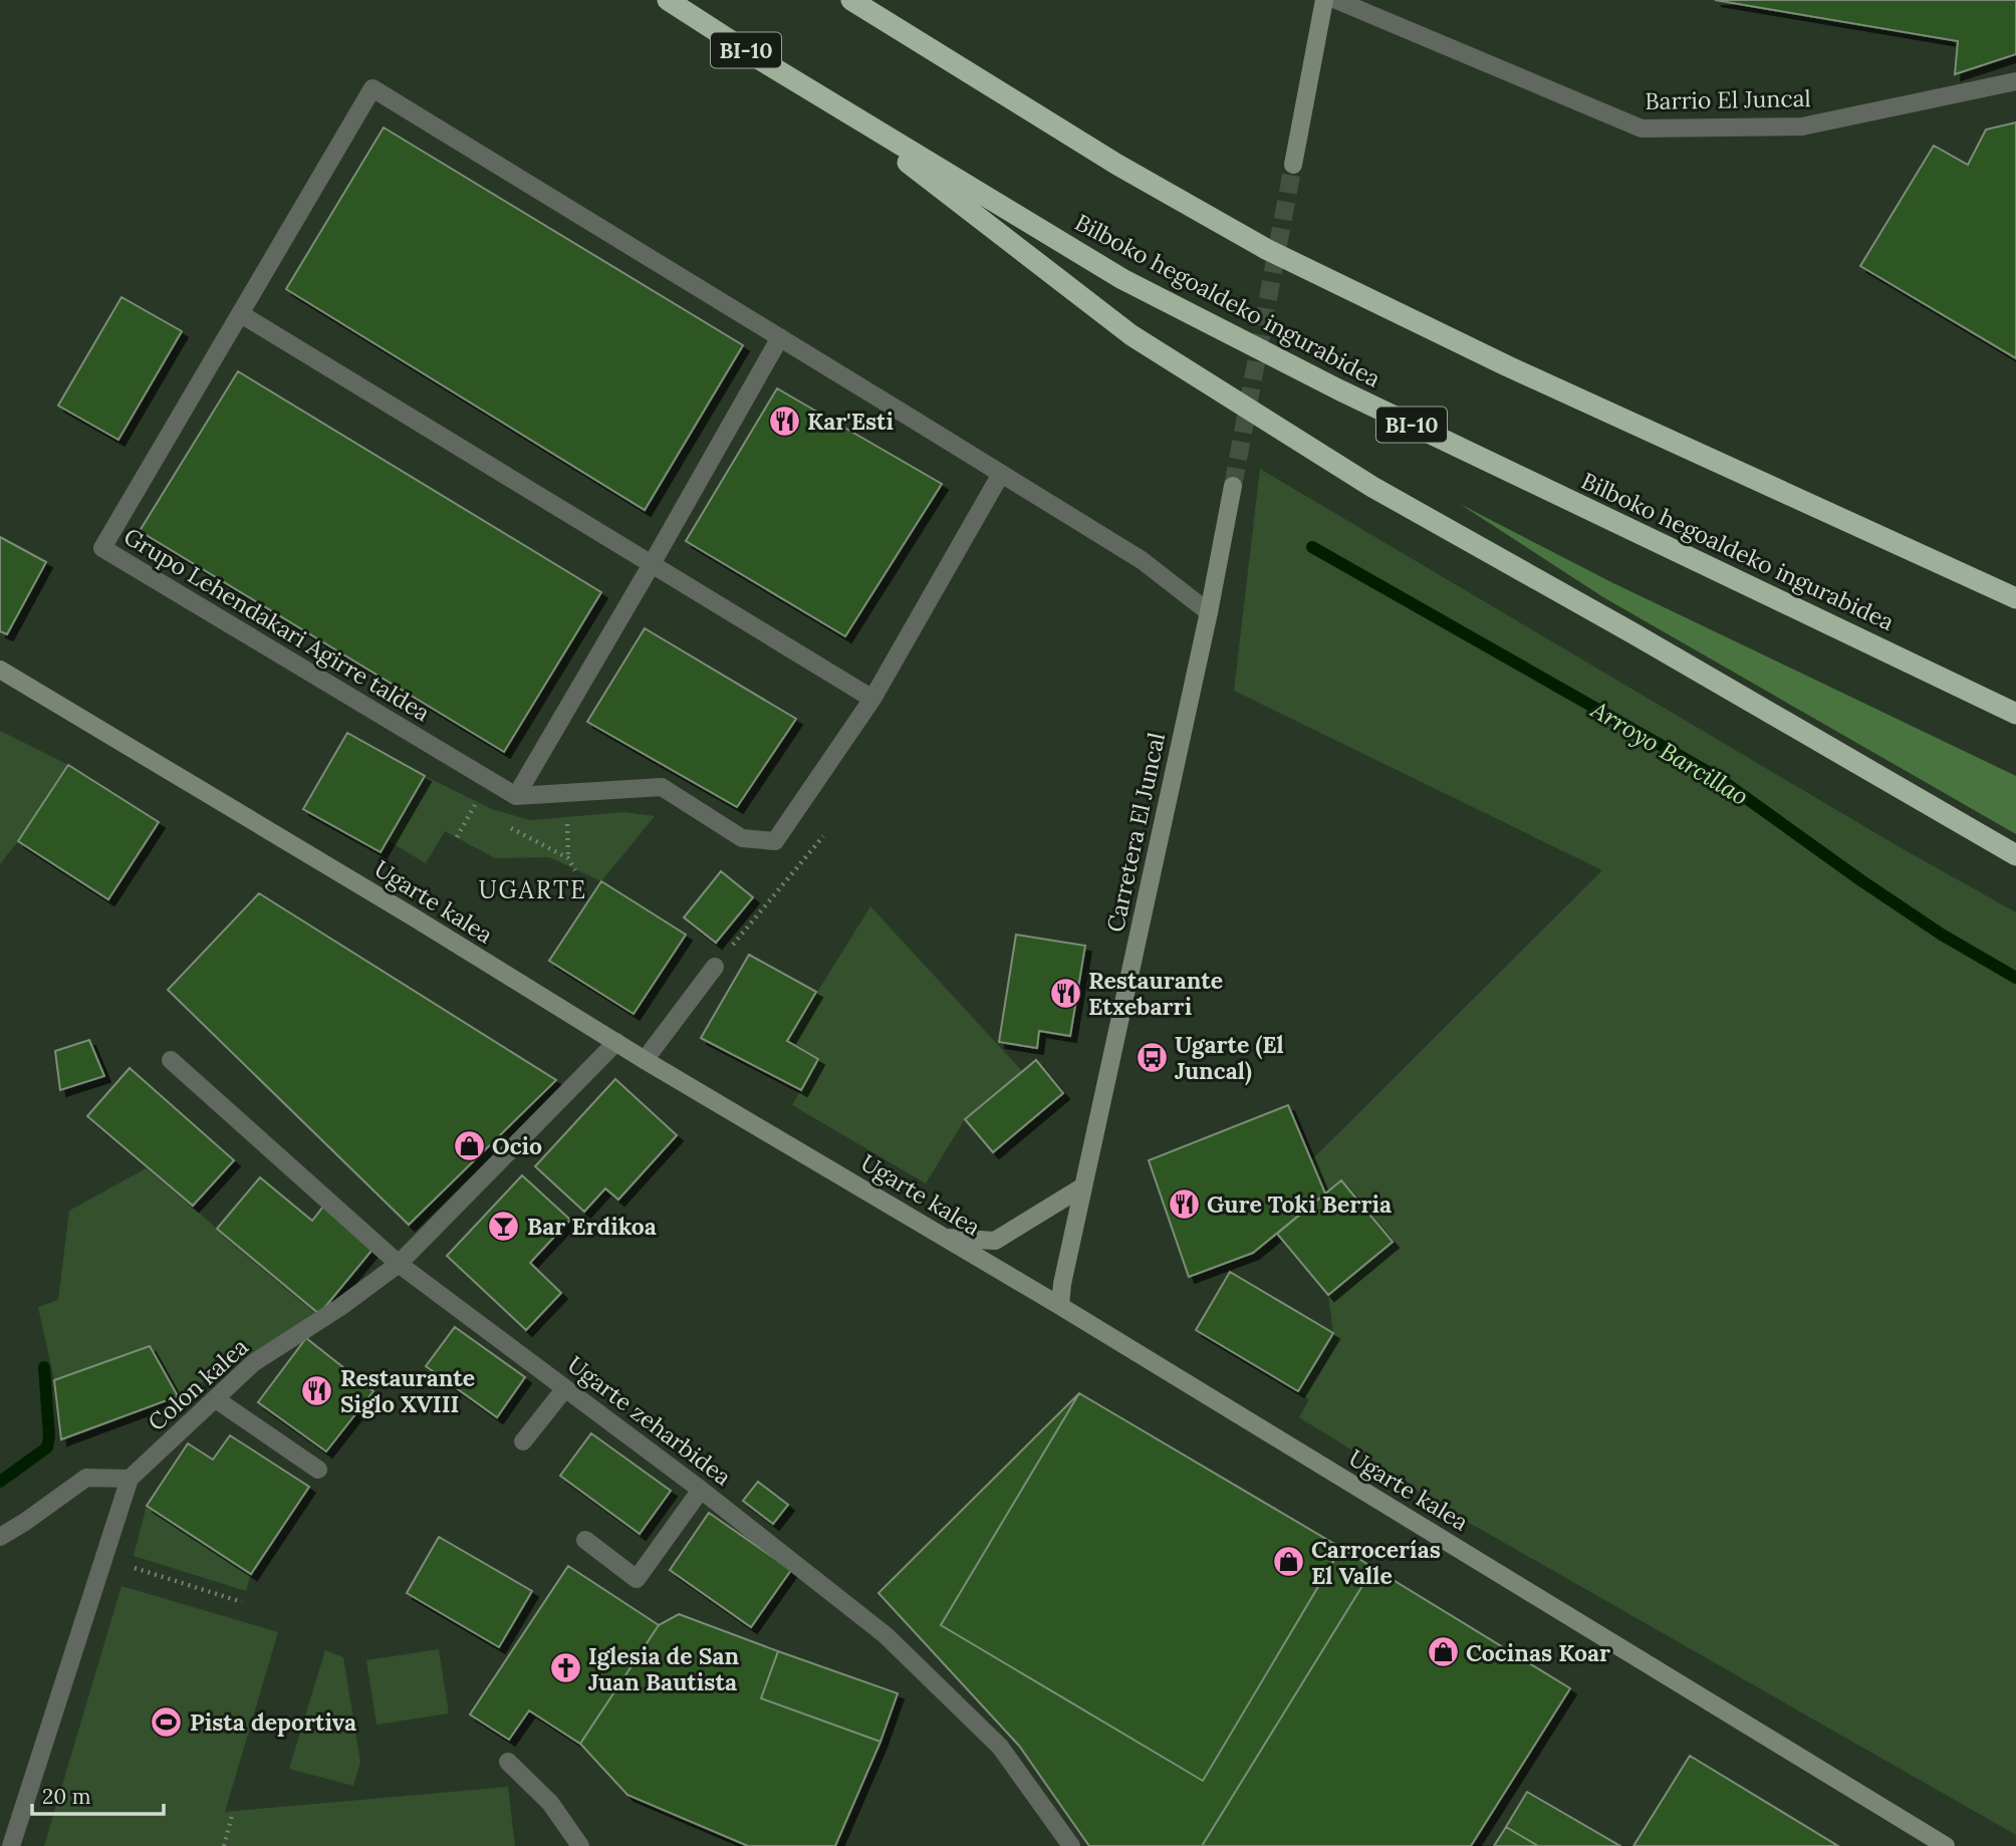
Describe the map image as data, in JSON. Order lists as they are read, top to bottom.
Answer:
{
  "streets": {
    "highway": ["BI-10", "Bilboko hegoaldeko ingurabidea"],
    "street": [
      "Barrio El Juncal",
      "Grupo Lehendakari Agirre taldea",
      "Carretera El Juncal",
      "Ugarte kalea",
      "Colon kalea",
      "Ugarte zeharbidea"
    ]
  },
  "crossings": [
    ["Grupo Lehendakari Agirre taldea", "Carretera El Juncal"],
    ["Carretera El Juncal", "Ugarte kalea"],
    ["Ugarte kalea", "Colon kalea"],
    ["Colon kalea", "Ugarte zeharbidea"]
  ],
  "districts": ["UGARTE"],
  "water": ["Arroyo Barcillao"],
  "places": {
    "restaurant": [
      "Kar'Esti",
      "Restaurante Etxebarri",
      "Gure Toki Berria",
      "Restaurante Siglo XVIII"
    ],
    "bus stop": ["Ugarte (El Juncal)"],
    "shop": ["Ocio", "Carrocerías El Valle", "Cocinas Koar"],
    "bar": ["Bar Erdikoa"],
    "church": ["Iglesia de San Juan Bautista"],
    "sports": ["Pista deportiva"]
  },
  "scale_bar": "20 m"
}
